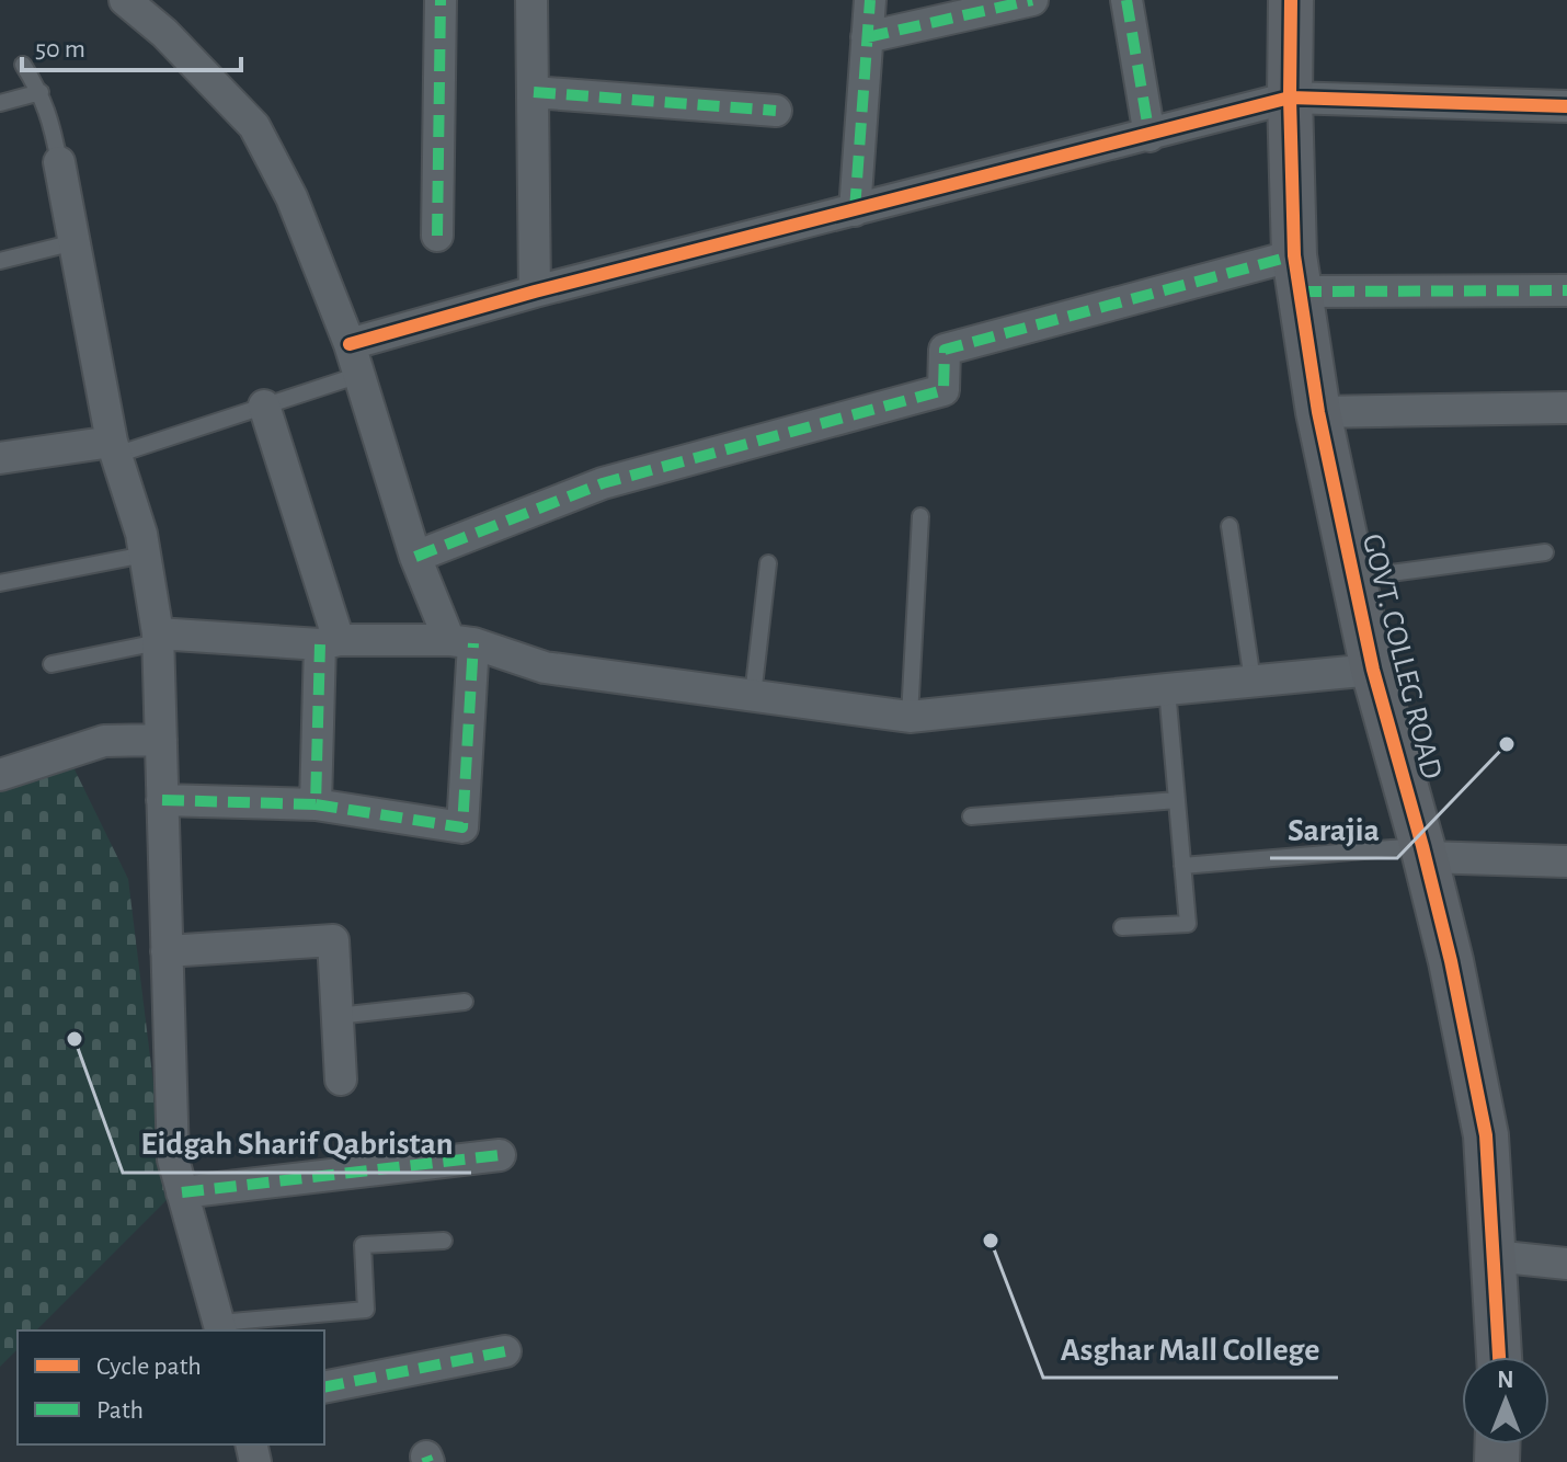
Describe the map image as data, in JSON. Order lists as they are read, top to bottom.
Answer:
{
  "streets": {
    "street": ["GOVT. COLLEG ROAD"]
  },
  "places": ["Sarajia", "Eidgah Sharif Qabristan", "Asghar Mall College"],
  "legend": ["Cycle path", "Path"],
  "scale_bar": "50 m",
  "north": "top"
}
